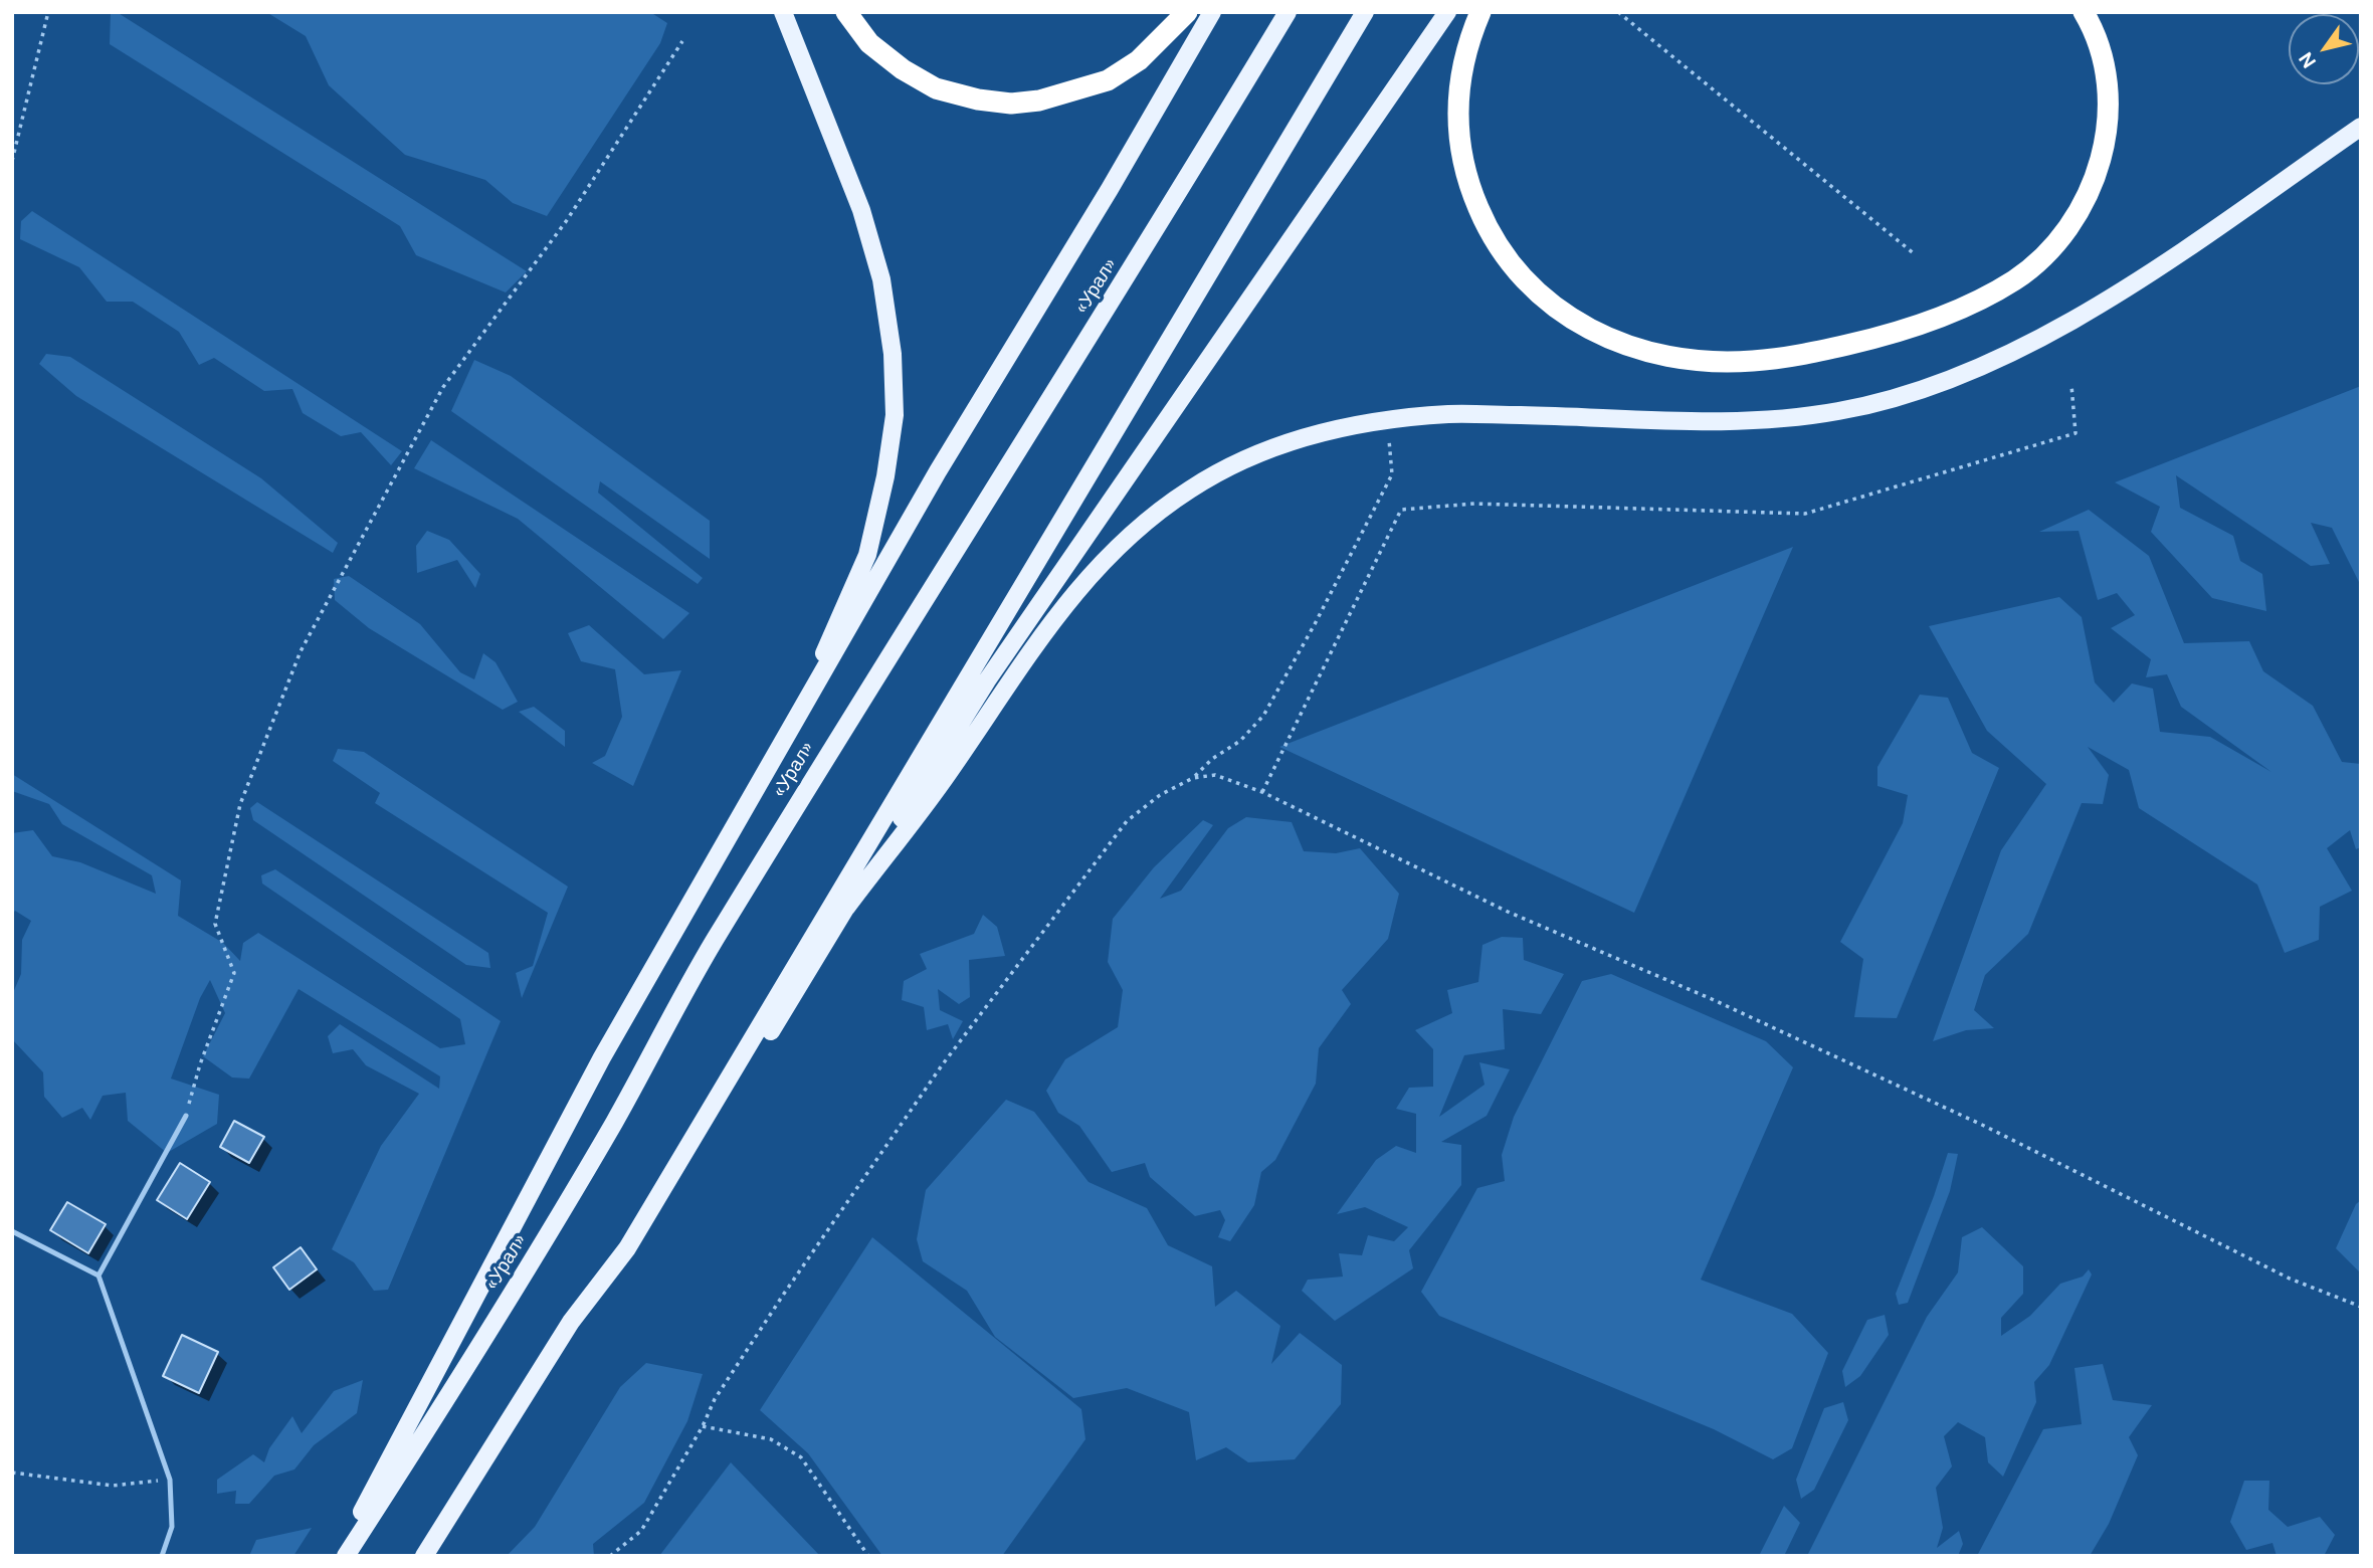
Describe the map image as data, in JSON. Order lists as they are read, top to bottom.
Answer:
{
  "streets": {
    "main road": ["«Урал»"]
  },
  "north": "bottom left"
}
